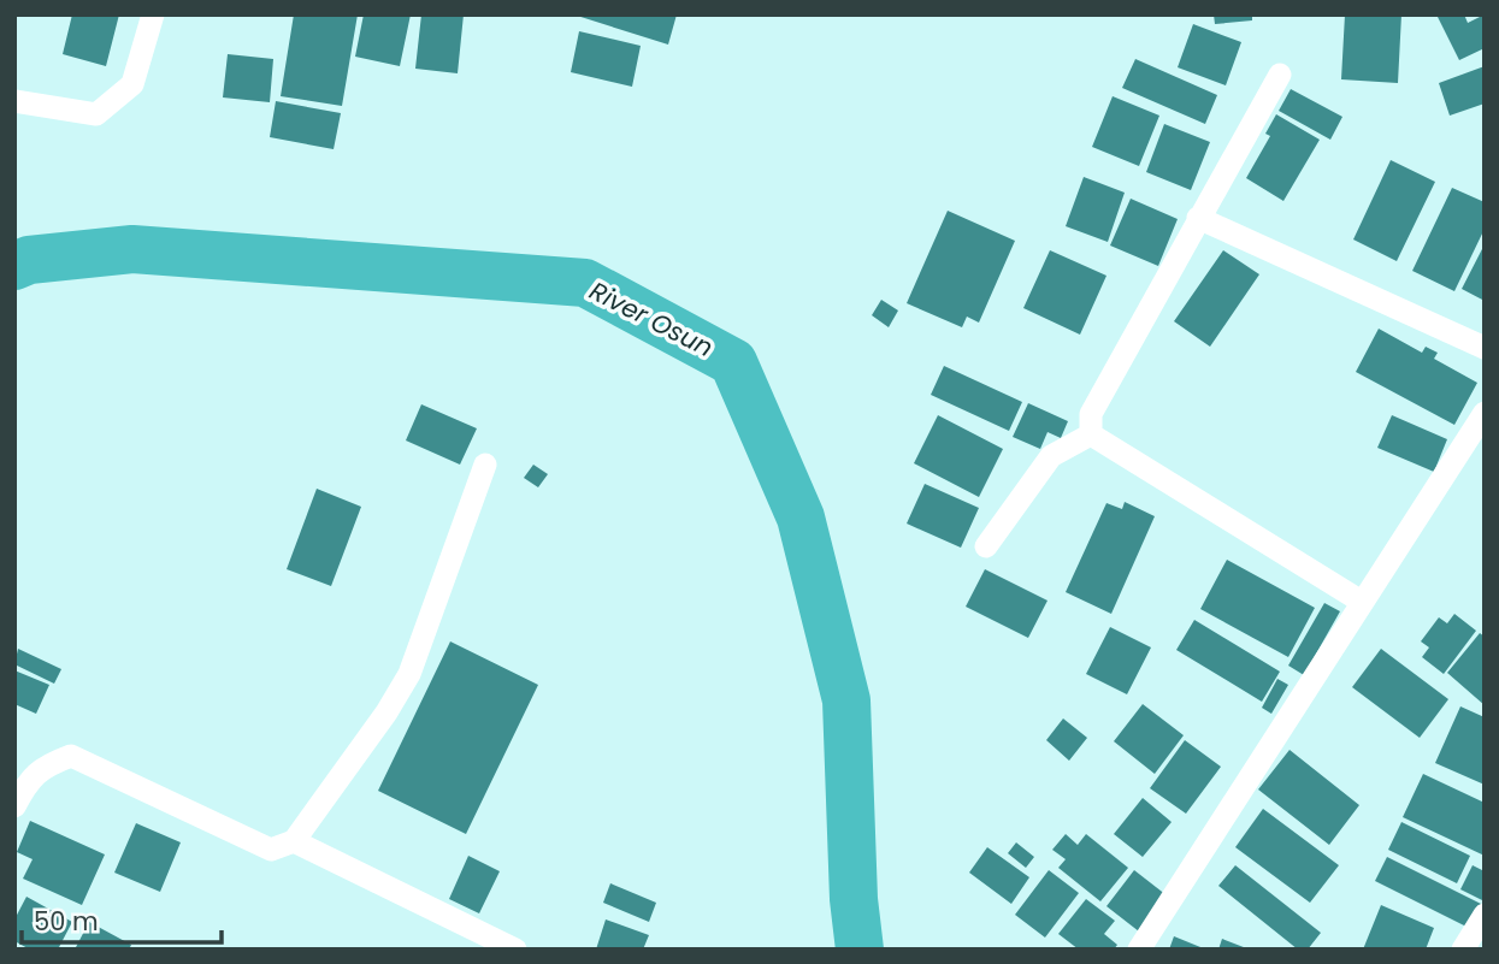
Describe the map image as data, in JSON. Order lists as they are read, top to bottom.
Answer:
{
  "water": ["River Osun"],
  "scale_bar": "50 m"
}
